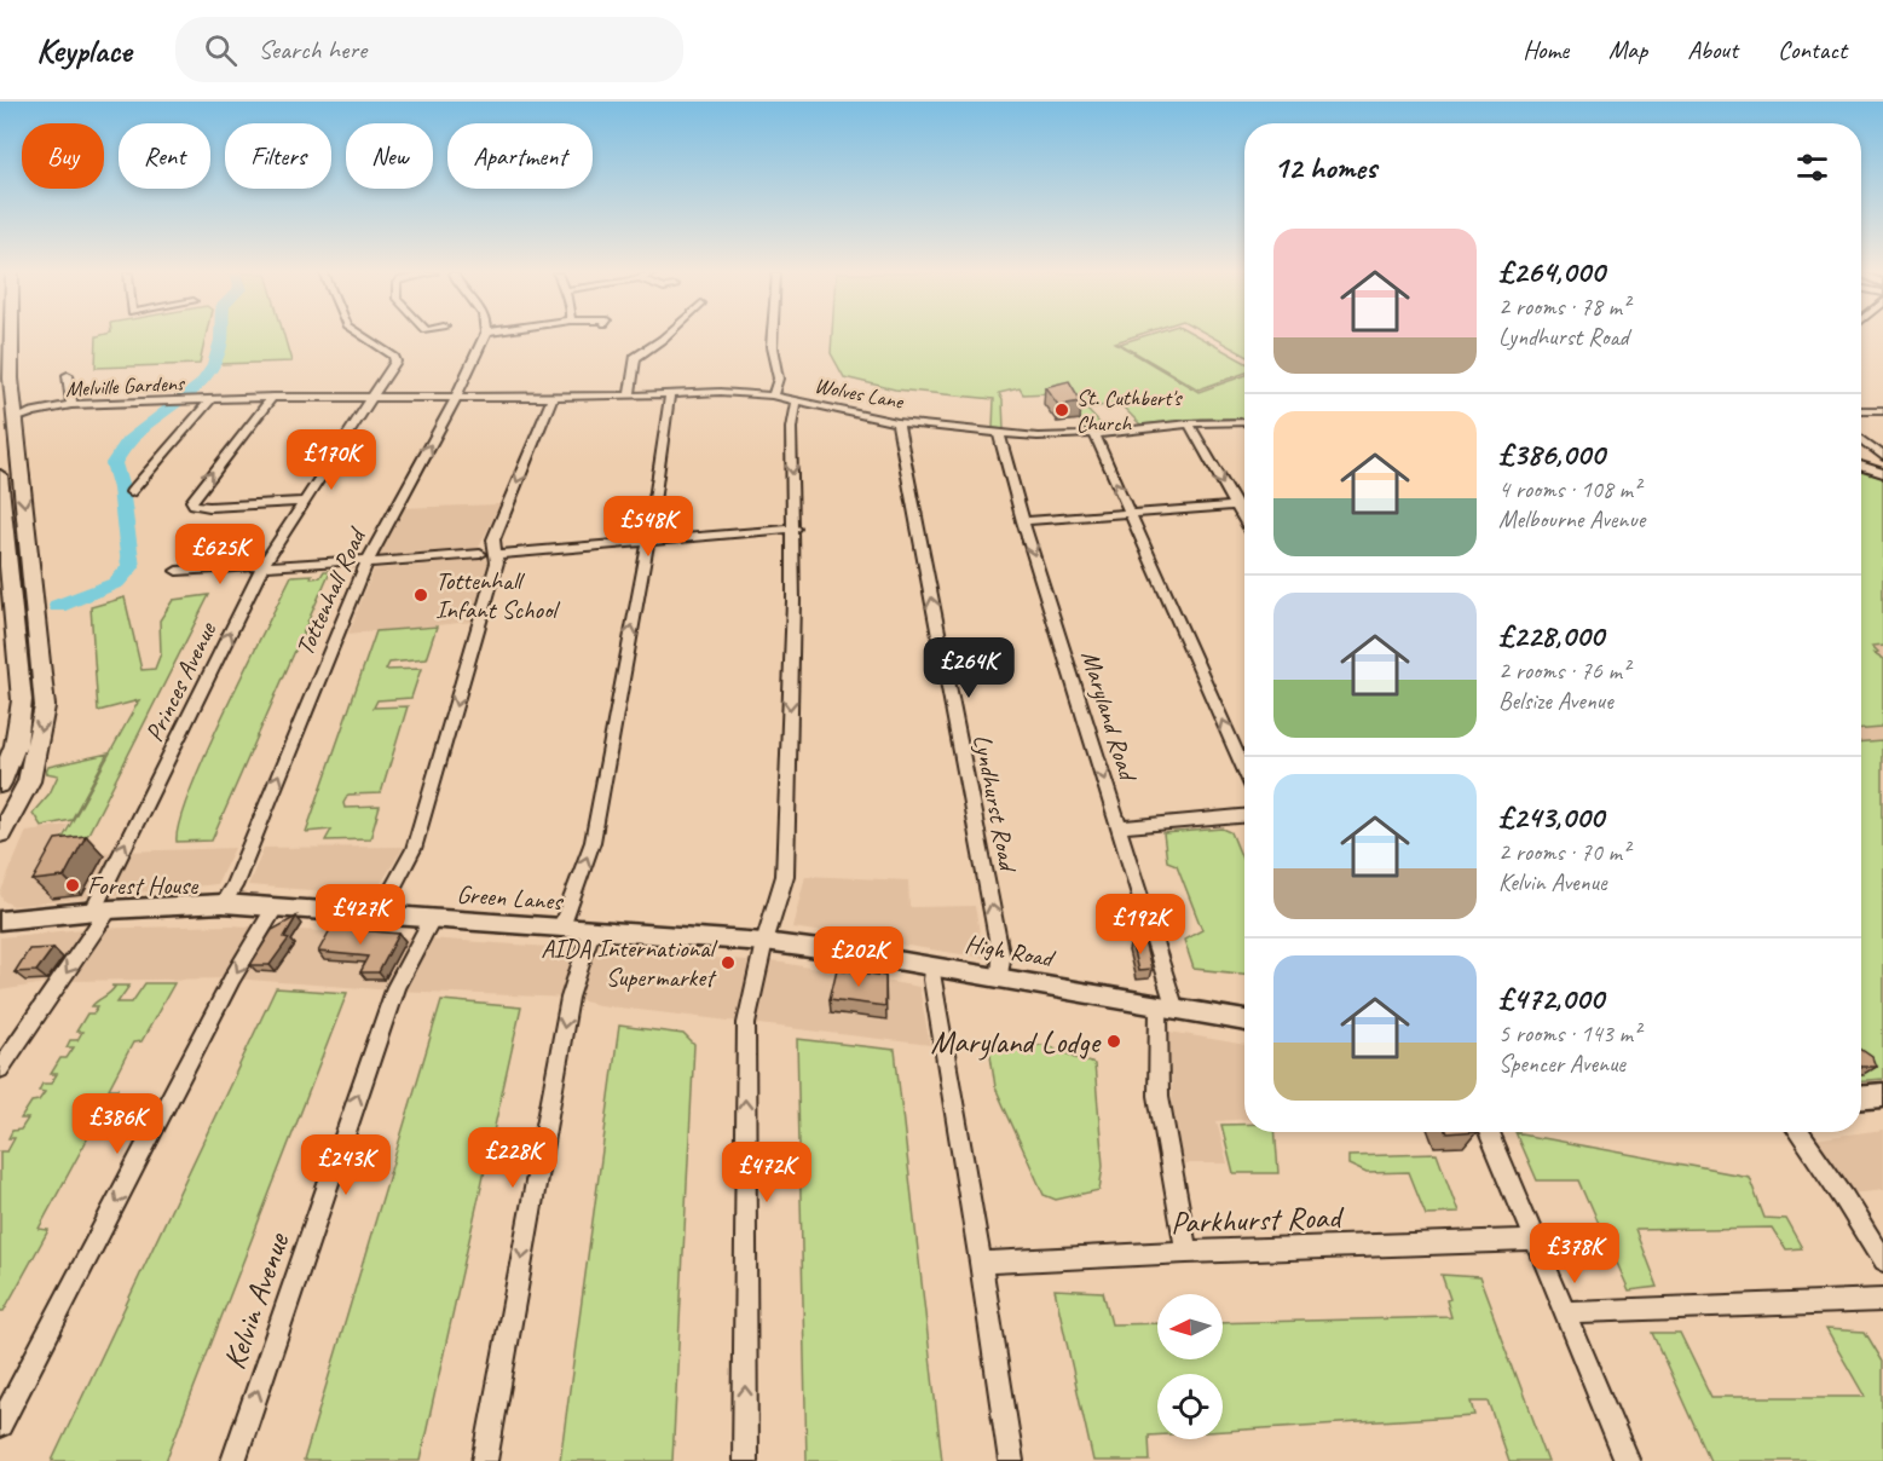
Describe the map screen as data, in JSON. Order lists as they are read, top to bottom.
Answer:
{
  "streets": {
    "main road": ["Green Lanes", "High Road"],
    "street": [
      "Melville Gardens",
      "Wolves Lane",
      "Tottenhall Road",
      "Princes Avenue",
      "Maryland Road",
      "Lyndhurst Road",
      "Parkhurst Road",
      "Kelvin Avenue"
    ]
  },
  "crossings": [
    ["Melville Gardens", "Wolves Lane"],
    ["Melville Gardens", "Tottenhall Road"],
    ["Melville Gardens", "Princes Avenue"],
    ["Wolves Lane", "Tottenhall Road"],
    ["Wolves Lane", "Maryland Road"],
    ["Wolves Lane", "Lyndhurst Road"],
    ["Tottenhall Road", "Green Lanes"],
    ["Princes Avenue", "Green Lanes"],
    ["Maryland Road", "High Road"],
    ["Maryland Road", "Parkhurst Road"],
    ["Lyndhurst Road", "High Road"],
    ["Green Lanes", "High Road"],
    ["Green Lanes", "Kelvin Avenue"]
  ],
  "one_way": ["Lyndhurst Road", "Kelvin Avenue"],
  "places": [
    "St. Cuthbert's Church",
    "Tottenhall Infant School",
    "Forest House",
    "AIDA International Supermarket",
    "Maryland Lodge"
  ],
  "north": "left",
  "page": {
    "header": "Keyplace",
    "search": "Search here",
    "nav": [
      "Home",
      "Map",
      "About",
      "Contact"
    ],
    "chip": [
      "Buy",
      "Rent",
      "Filters",
      "New",
      "Apartment"
    ],
    "heading": "12 homes",
    "list": [
      {
        "name": "£264,000",
        "note": "2 rooms · 78 m² · Lyndhurst Road"
      },
      {
        "name": "£386,000",
        "note": "4 rooms · 108 m² · Melbourne Avenue"
      },
      {
        "name": "£228,000",
        "note": "2 rooms · 76 m² · Belsize Avenue"
      },
      {
        "name": "£243,000",
        "note": "2 rooms · 70 m² · Kelvin Avenue"
      },
      {
        "name": "£472,000",
        "note": "5 rooms · 143 m² · Spencer Avenue"
      }
    ],
    "price": [
      "£170K",
      "£548K",
      "£625K",
      "£264K",
      "£427K",
      "£192K",
      "£202K",
      "£386K",
      "£228K",
      "£243K",
      "£472K",
      "£378K"
    ]
  }
}
